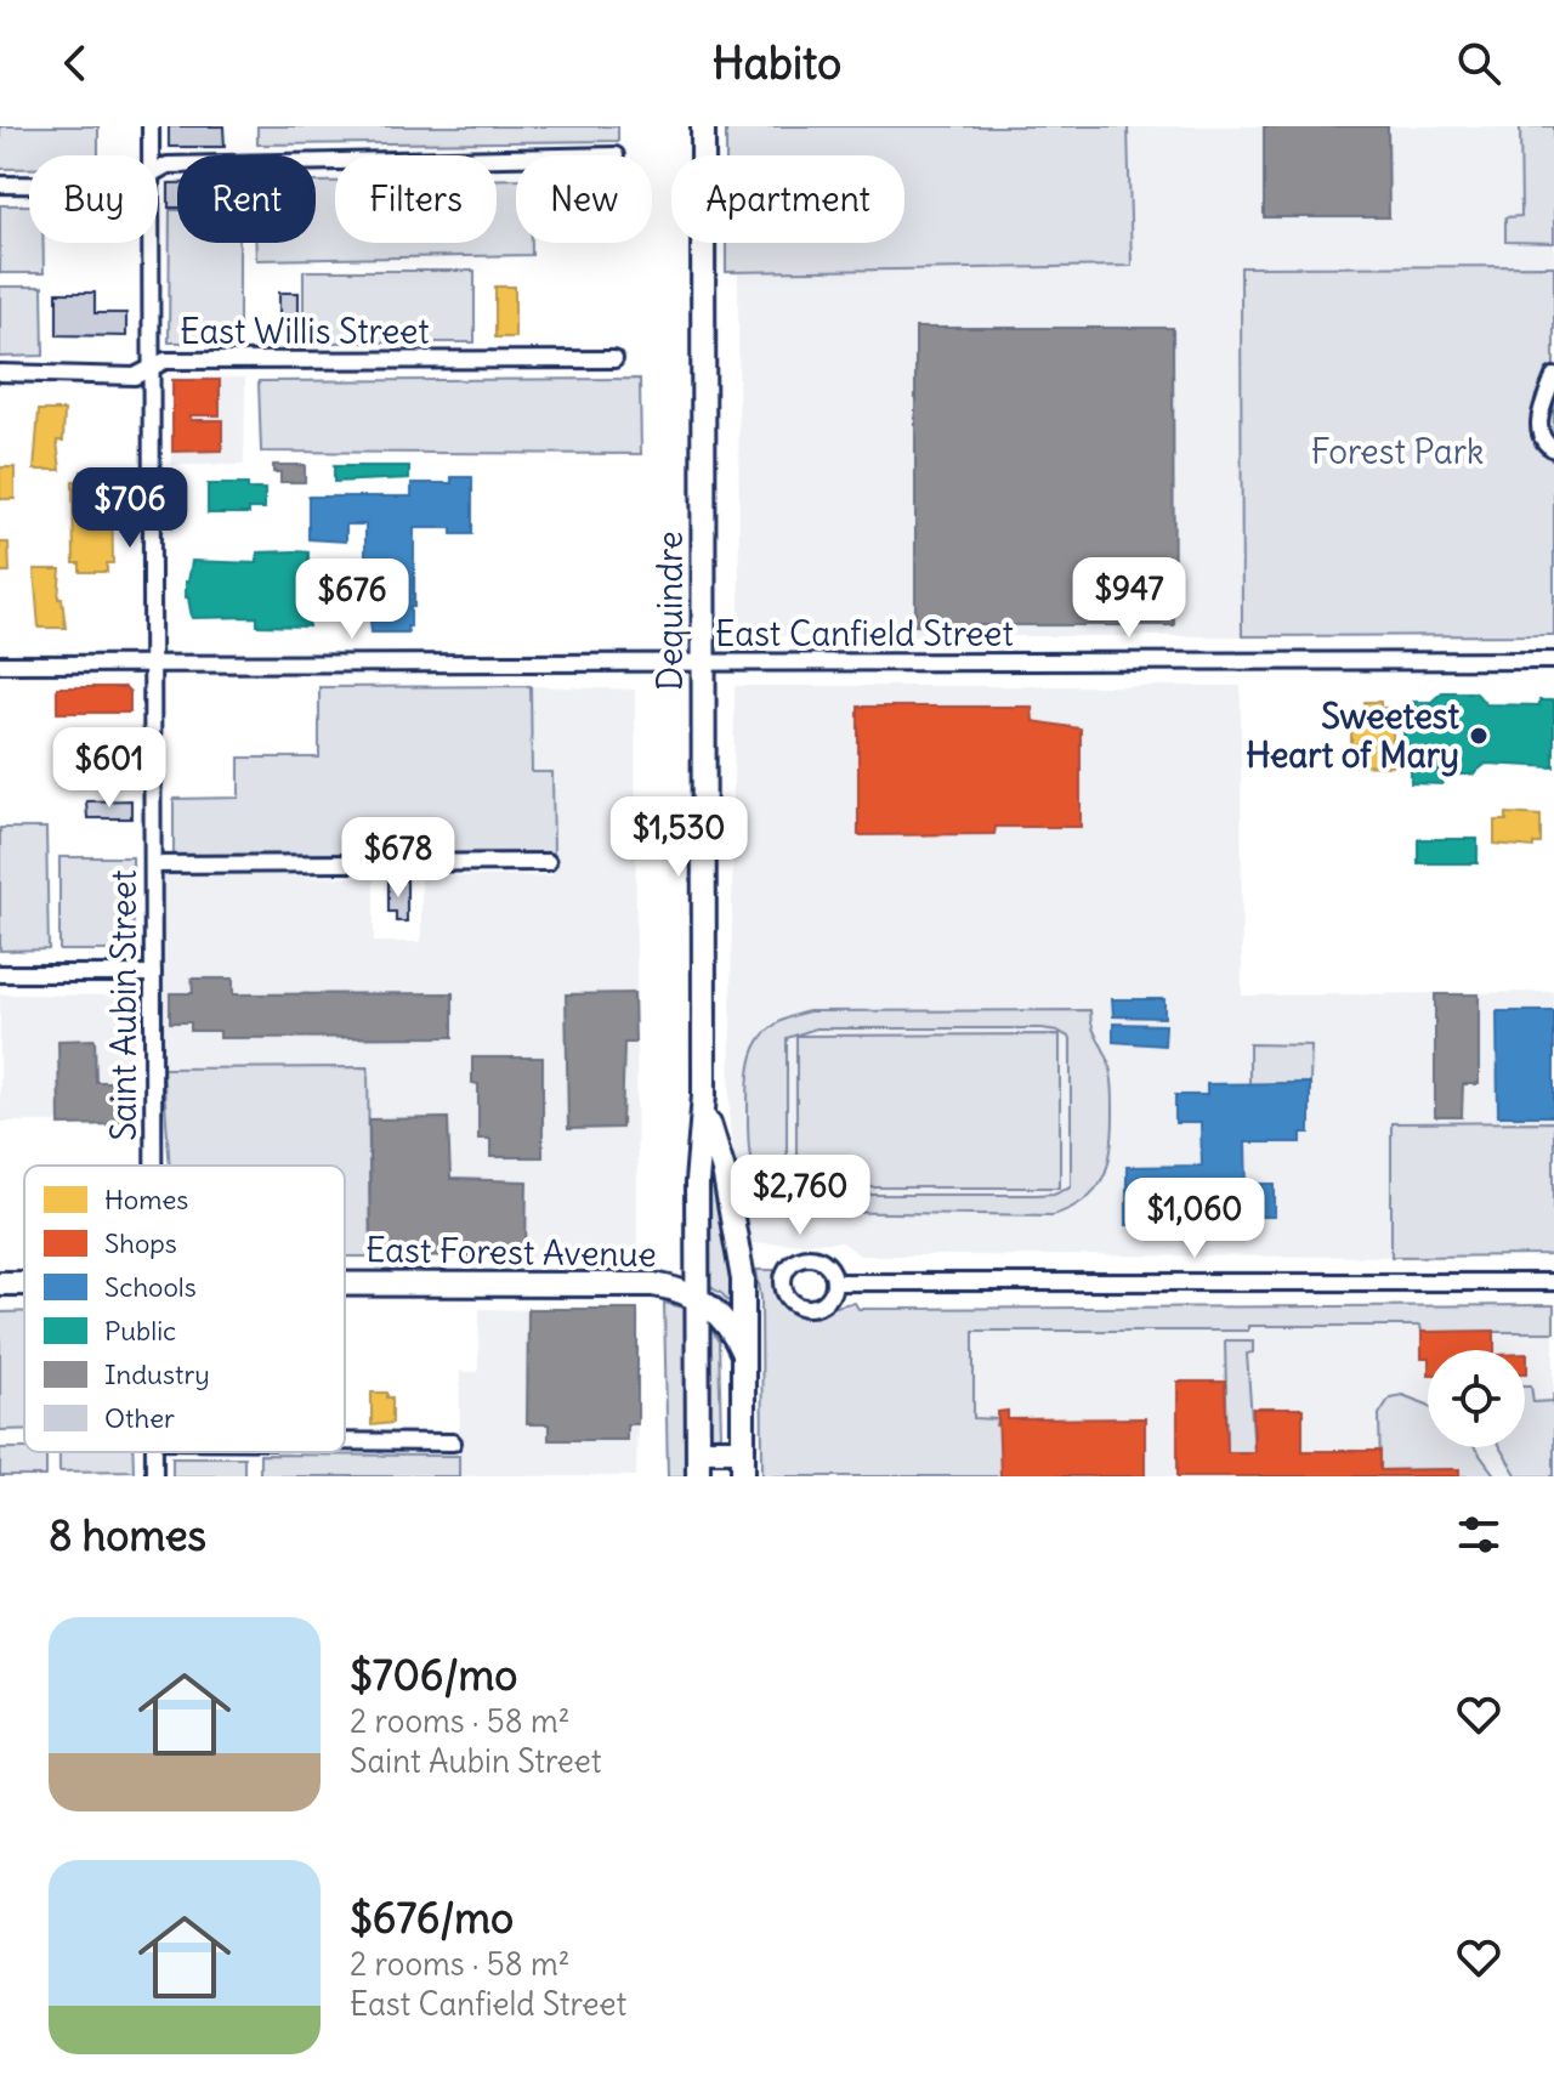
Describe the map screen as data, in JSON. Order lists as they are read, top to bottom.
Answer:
{
  "streets": {
    "street": [
      "East Willis Street",
      "Dequindre",
      "East Canfield Street",
      "Saint Aubin Street",
      "East Forest Avenue"
    ]
  },
  "crossings": [
    ["East Willis Street", "Saint Aubin Street"],
    ["Dequindre", "East Canfield Street"],
    ["Dequindre", "East Forest Avenue"],
    ["East Canfield Street", "Saint Aubin Street"]
  ],
  "parks": ["Forest Park"],
  "places": ["Sweetest Heart of Mary"],
  "legend": [
    "Homes",
    "Shops",
    "Schools",
    "Public",
    "Industry",
    "Other"
  ],
  "page": {
    "header": "Habito",
    "chip": [
      "Buy",
      "Rent",
      "Filters",
      "New",
      "Apartment"
    ],
    "price": [
      "$706",
      "$947",
      "$676",
      "$601",
      "$1,530",
      "$678",
      "$2,760",
      "$1,060"
    ],
    "heading": "8 homes",
    "list": [
      {
        "name": "$706/mo",
        "note": "2 rooms · 58 m² · Saint Aubin Street"
      },
      {
        "name": "$676/mo",
        "note": "2 rooms · 58 m² · East Canfield Street"
      }
    ]
  }
}
